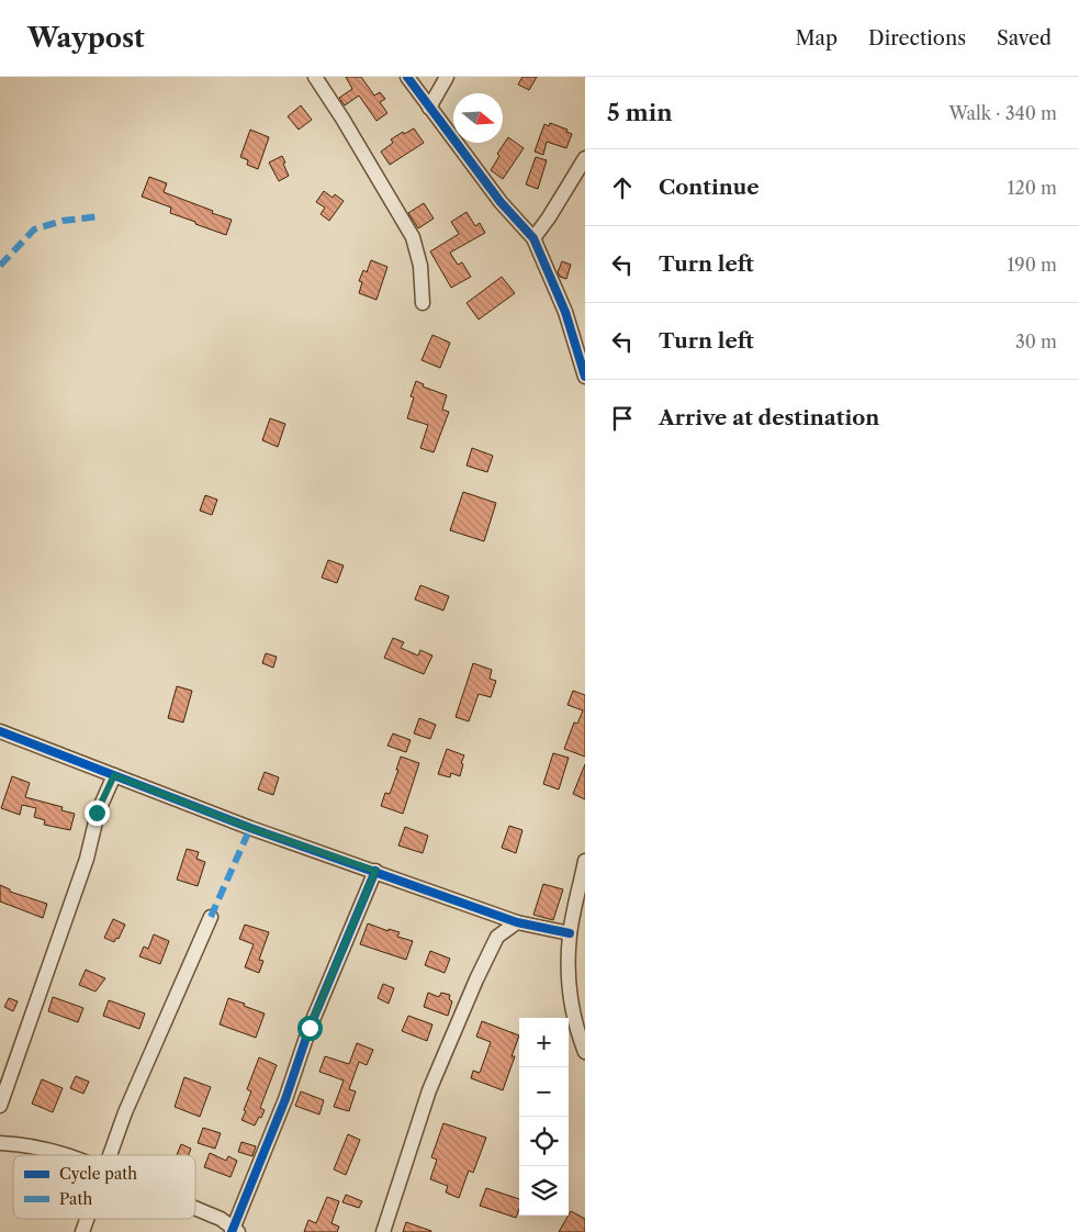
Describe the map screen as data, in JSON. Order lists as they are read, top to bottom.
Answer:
{
  "legend": ["Cycle path", "Path"],
  "north": "right",
  "page": {
    "header": "Waypost",
    "nav": ["Map", "Directions", "Saved"],
    "heading": ["5 min", "Walk · 340 m"],
    "list": [
      ["Continue", "120 m"],
      ["Turn left", "190 m"],
      ["Turn left", "30 m"],
      "Arrive at destination"
    ],
    "map_buttons": ["+", "−"]
  }
}
